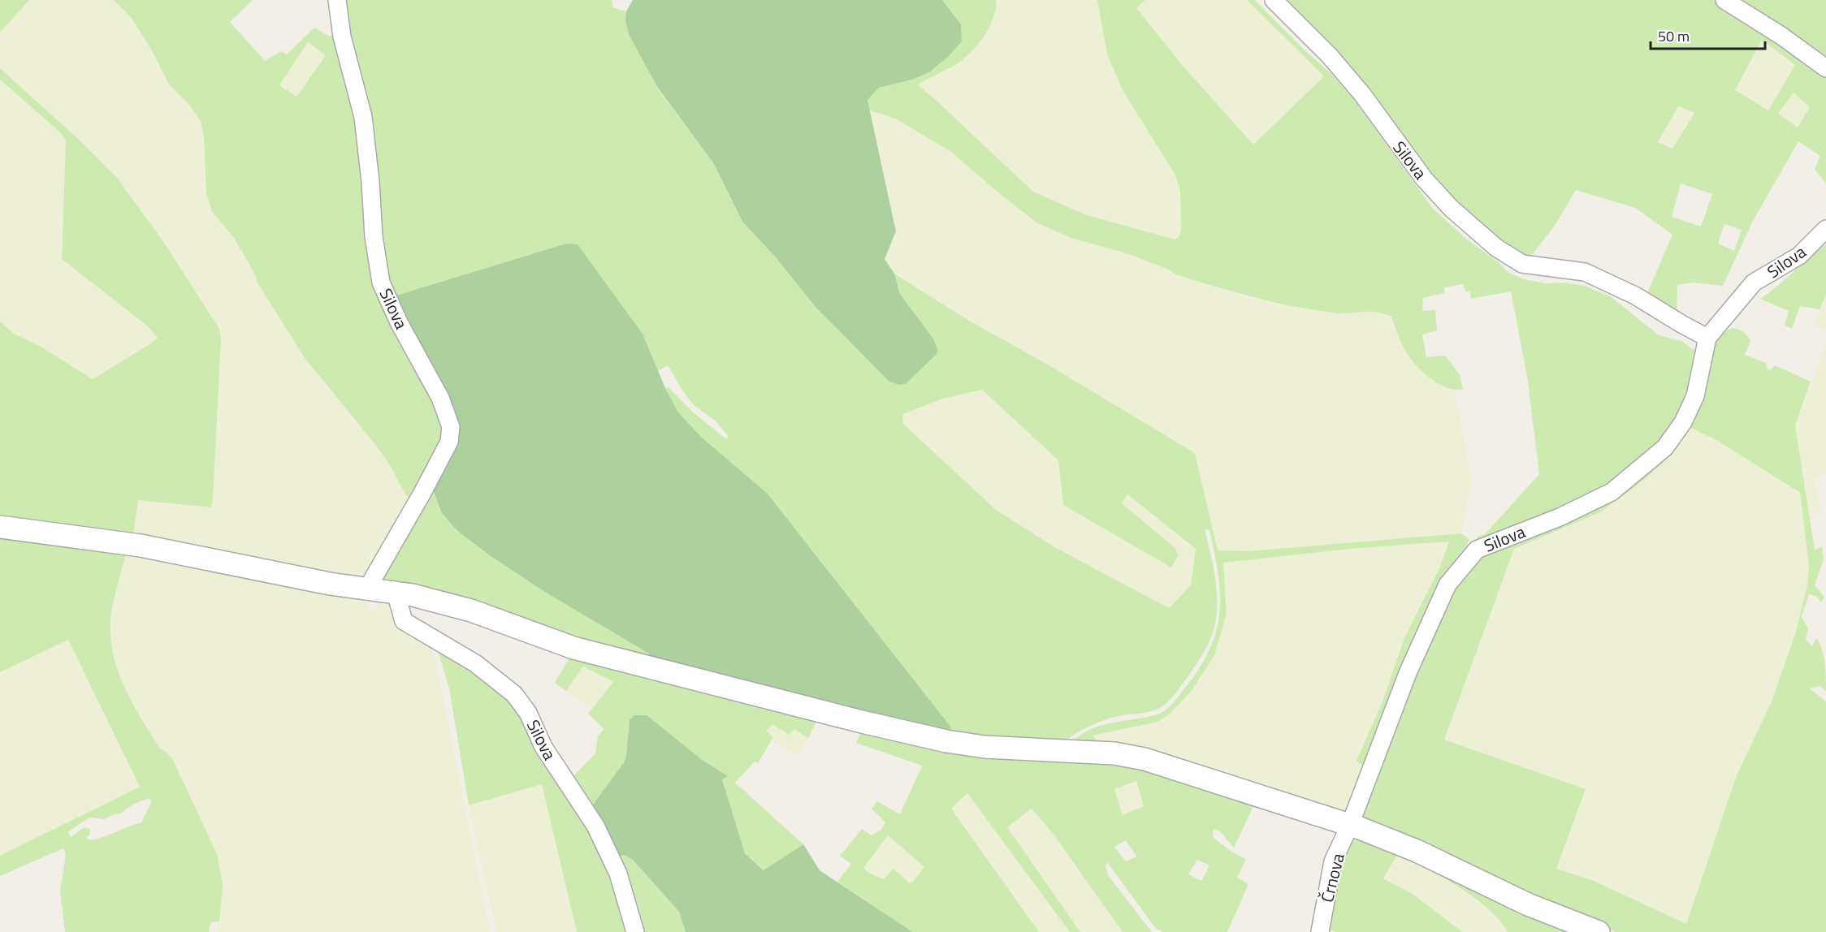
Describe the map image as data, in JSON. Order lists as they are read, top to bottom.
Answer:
{
  "streets": {
    "street": ["Silova", "Črnova"]
  },
  "crossings": [
    ["Silova", "Črnova"]
  ],
  "scale_bar": "50 m"
}
